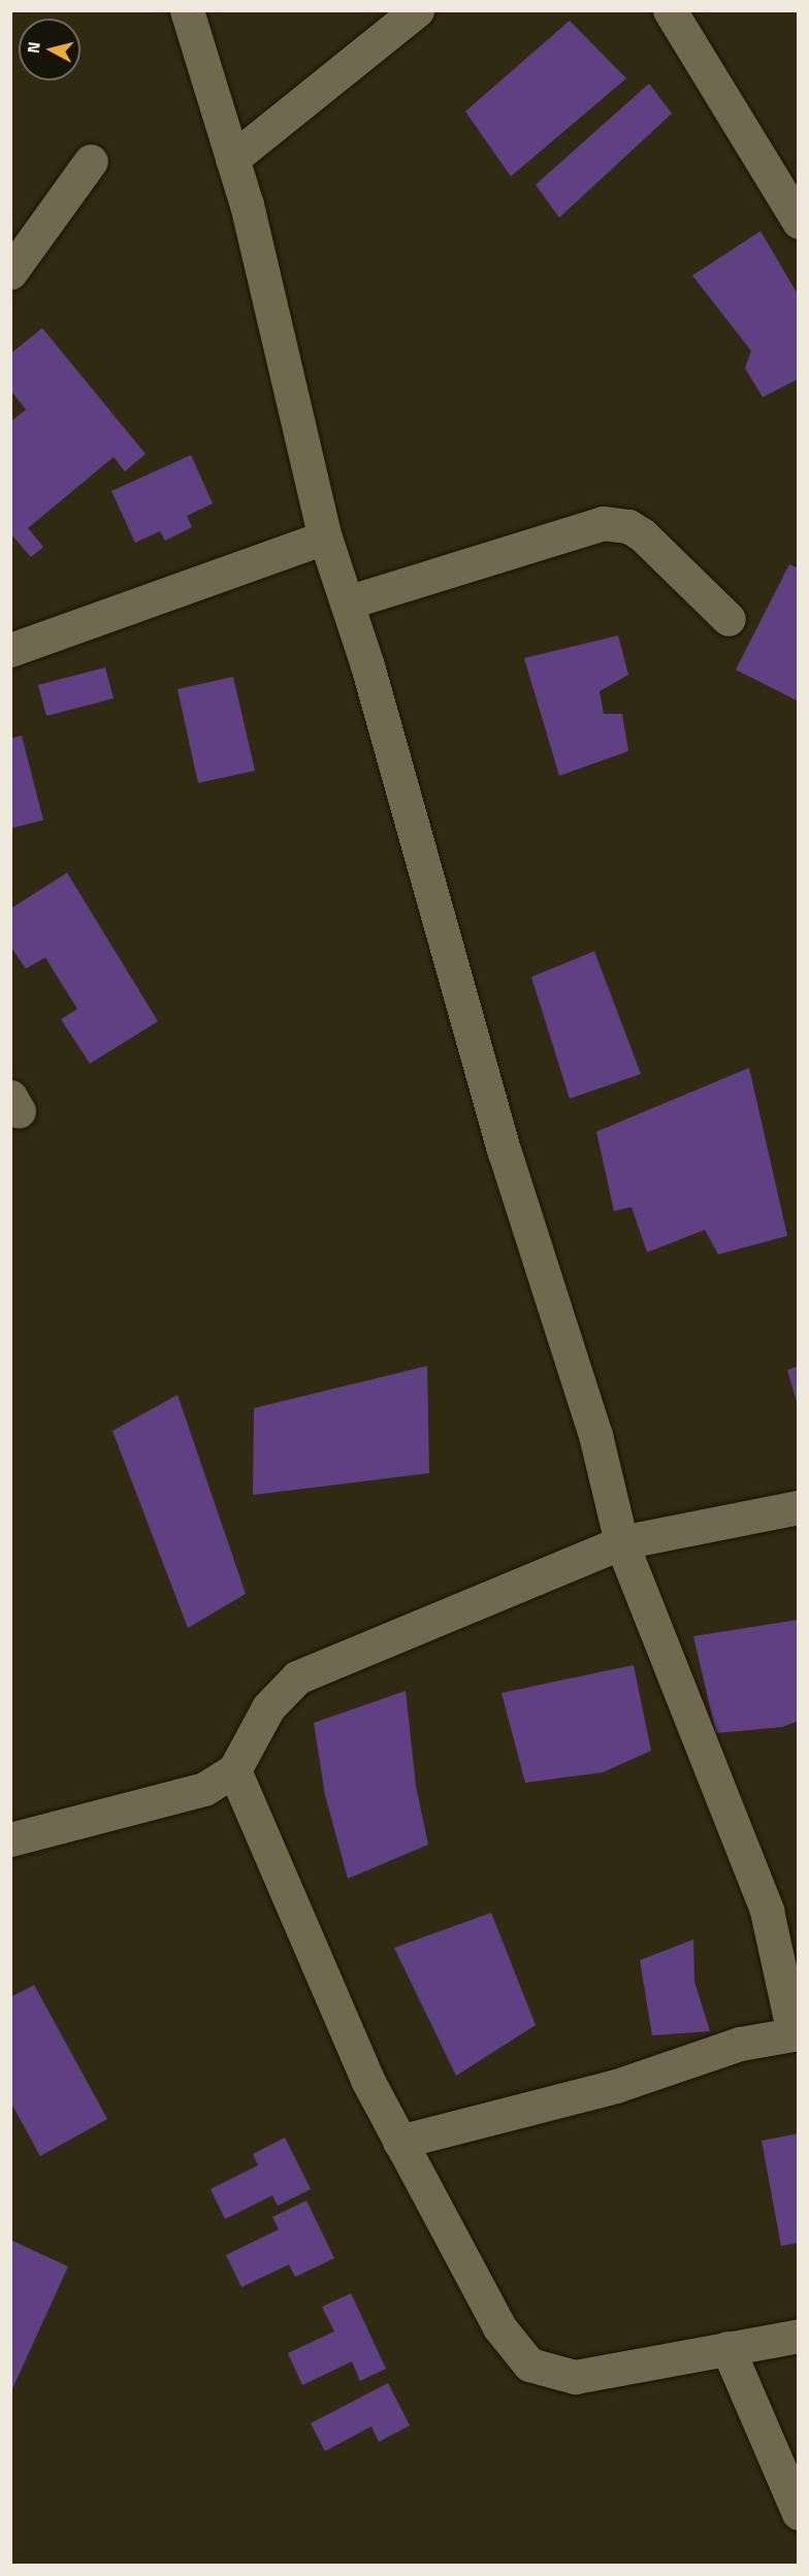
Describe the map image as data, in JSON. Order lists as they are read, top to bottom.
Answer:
{
  "north": "left"
}
